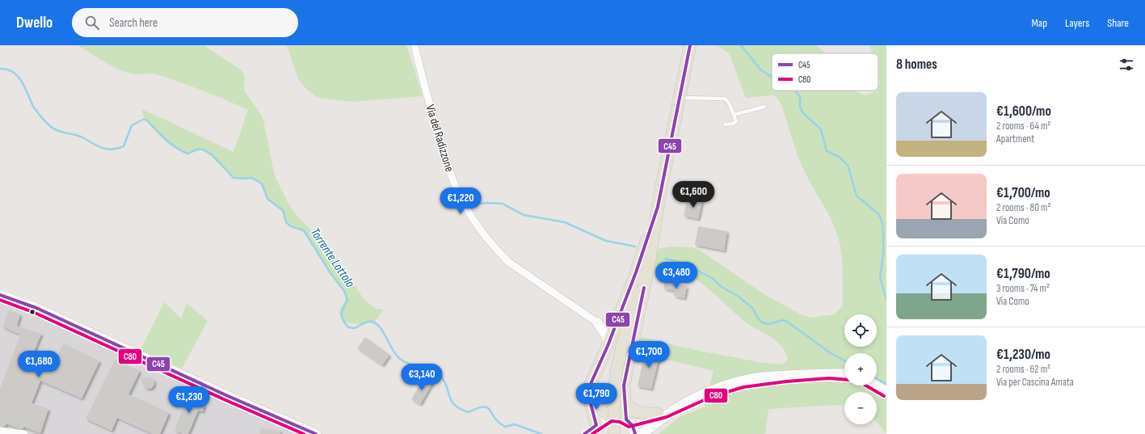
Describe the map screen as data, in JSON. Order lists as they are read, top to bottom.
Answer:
{
  "streets": {
    "street": ["Via del Radizzone"]
  },
  "water": ["Torrente Lottolo"],
  "lines": ["transit line C45", "transit line C80"],
  "legend": ["C45", "C80"],
  "page": {
    "header": "Dwello",
    "search": "Search here",
    "nav": ["Map", "Layers", "Share"],
    "heading": "8 homes",
    "list": [
      {
        "name": "€1,600/mo",
        "note": "2 rooms · 64 m² · Apartment"
      },
      {
        "name": "€1,700/mo",
        "note": "2 rooms · 80 m² · Via Como"
      },
      {
        "name": "€1,790/mo",
        "note": "3 rooms · 74 m² · Via Como"
      },
      {
        "name": "€1,230/mo",
        "note": "2 rooms · 62 m² · Via per Cascina Amata"
      }
    ],
    "price": [
      "€1,600",
      "€1,220",
      "€3,480",
      "€1,700",
      "€1,680",
      "€3,140",
      "€1,790",
      "€1,230"
    ],
    "map_buttons": ["+", "−"]
  }
}
